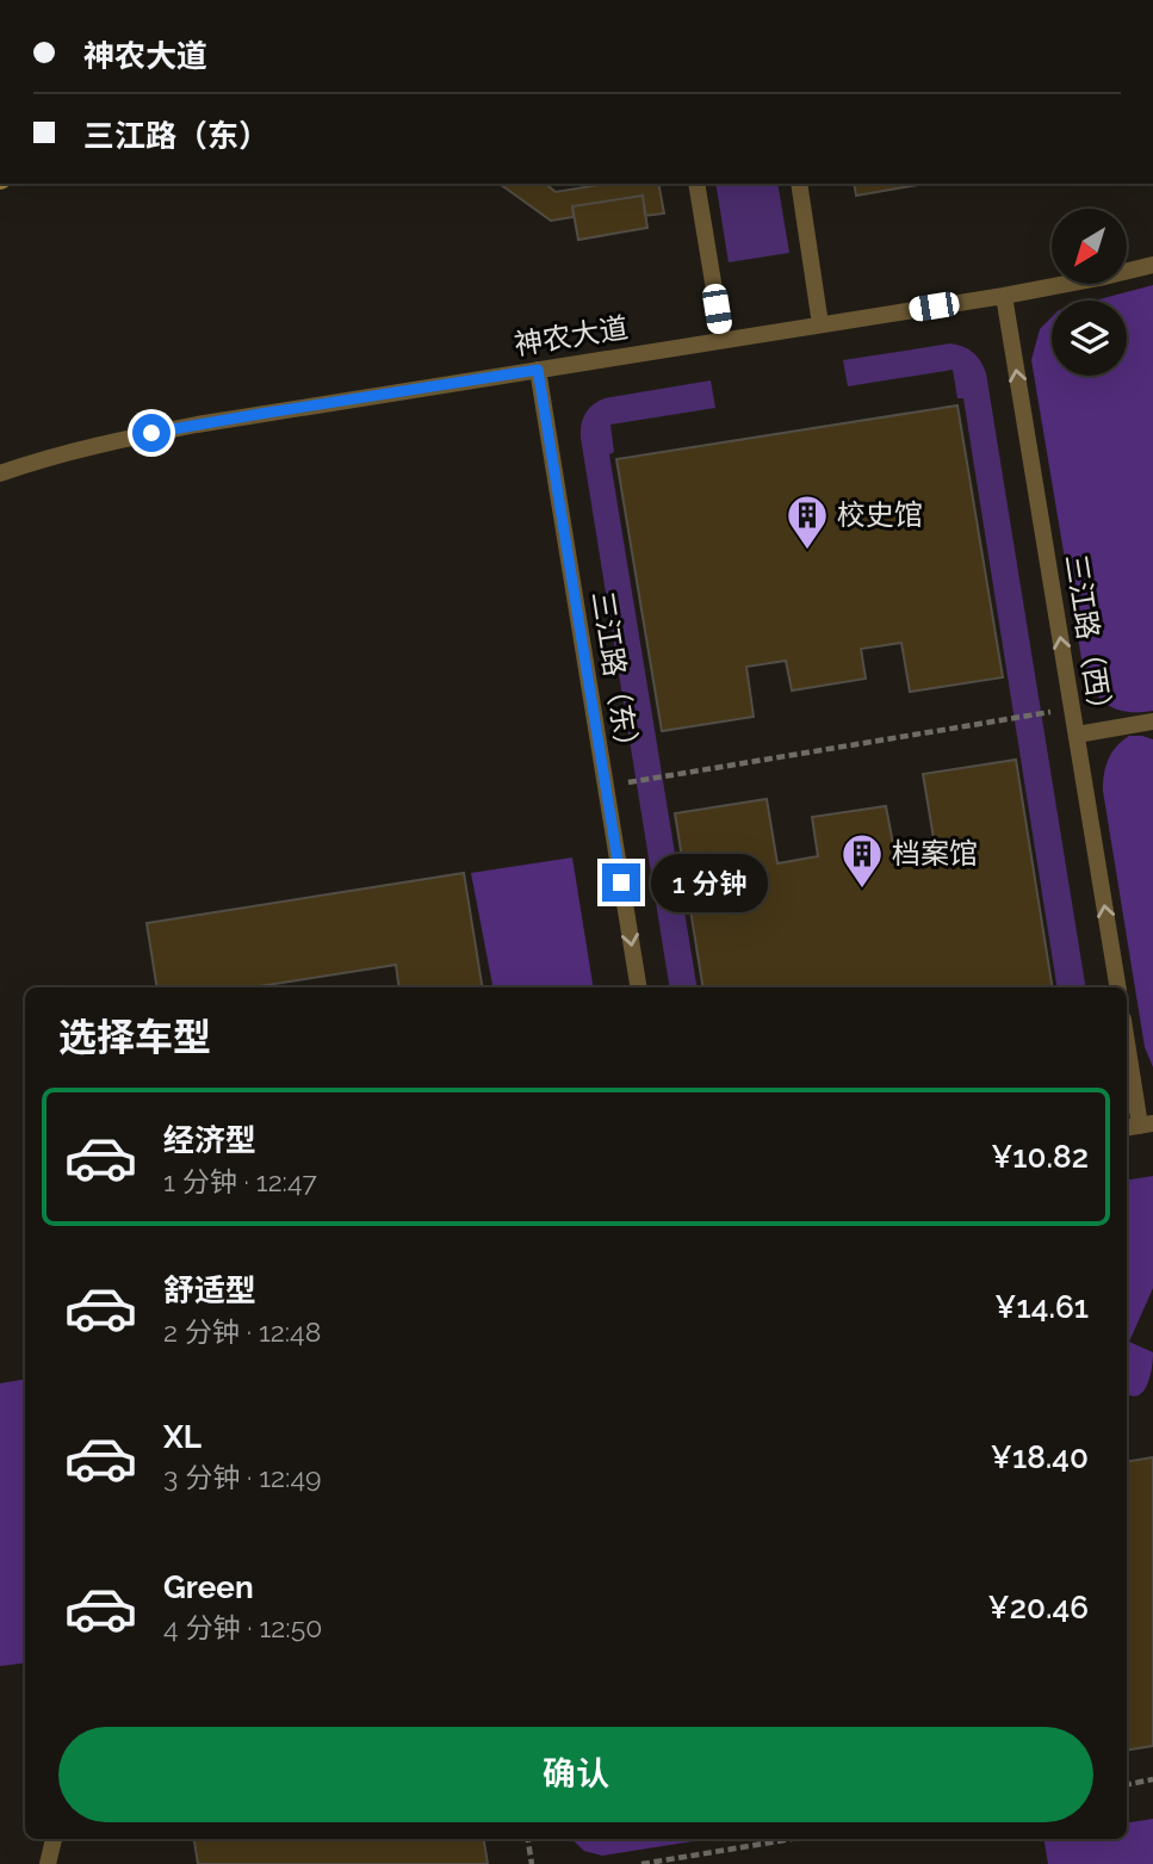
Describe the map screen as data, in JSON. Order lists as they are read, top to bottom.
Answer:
{
  "streets": {
    "lane": ["神农大道", "三江路（西）", "三江路（东）"]
  },
  "crossings": [
    ["神农大道", "三江路（西）"],
    ["神农大道", "三江路（东）"]
  ],
  "one_way": ["三江路（西）"],
  "places": {
    "building": ["校史馆", "档案馆"]
  },
  "north": "bottom left",
  "page": {
    "banner": ["神农大道", "三江路（东）"],
    "bubble": "1 分钟",
    "heading": "选择车型",
    "list": [
      {
        "name": "经济型",
        "note": "1 分钟 · 12:47",
        "value": "¥10.82"
      },
      {
        "name": "舒适型",
        "note": "2 分钟 · 12:48",
        "value": "¥14.61"
      },
      {
        "name": "XL",
        "note": "3 分钟 · 12:49",
        "value": "¥18.40"
      },
      {
        "name": "Green",
        "note": "4 分钟 · 12:50",
        "value": "¥20.46"
      }
    ],
    "buttons": "确认"
  }
}
